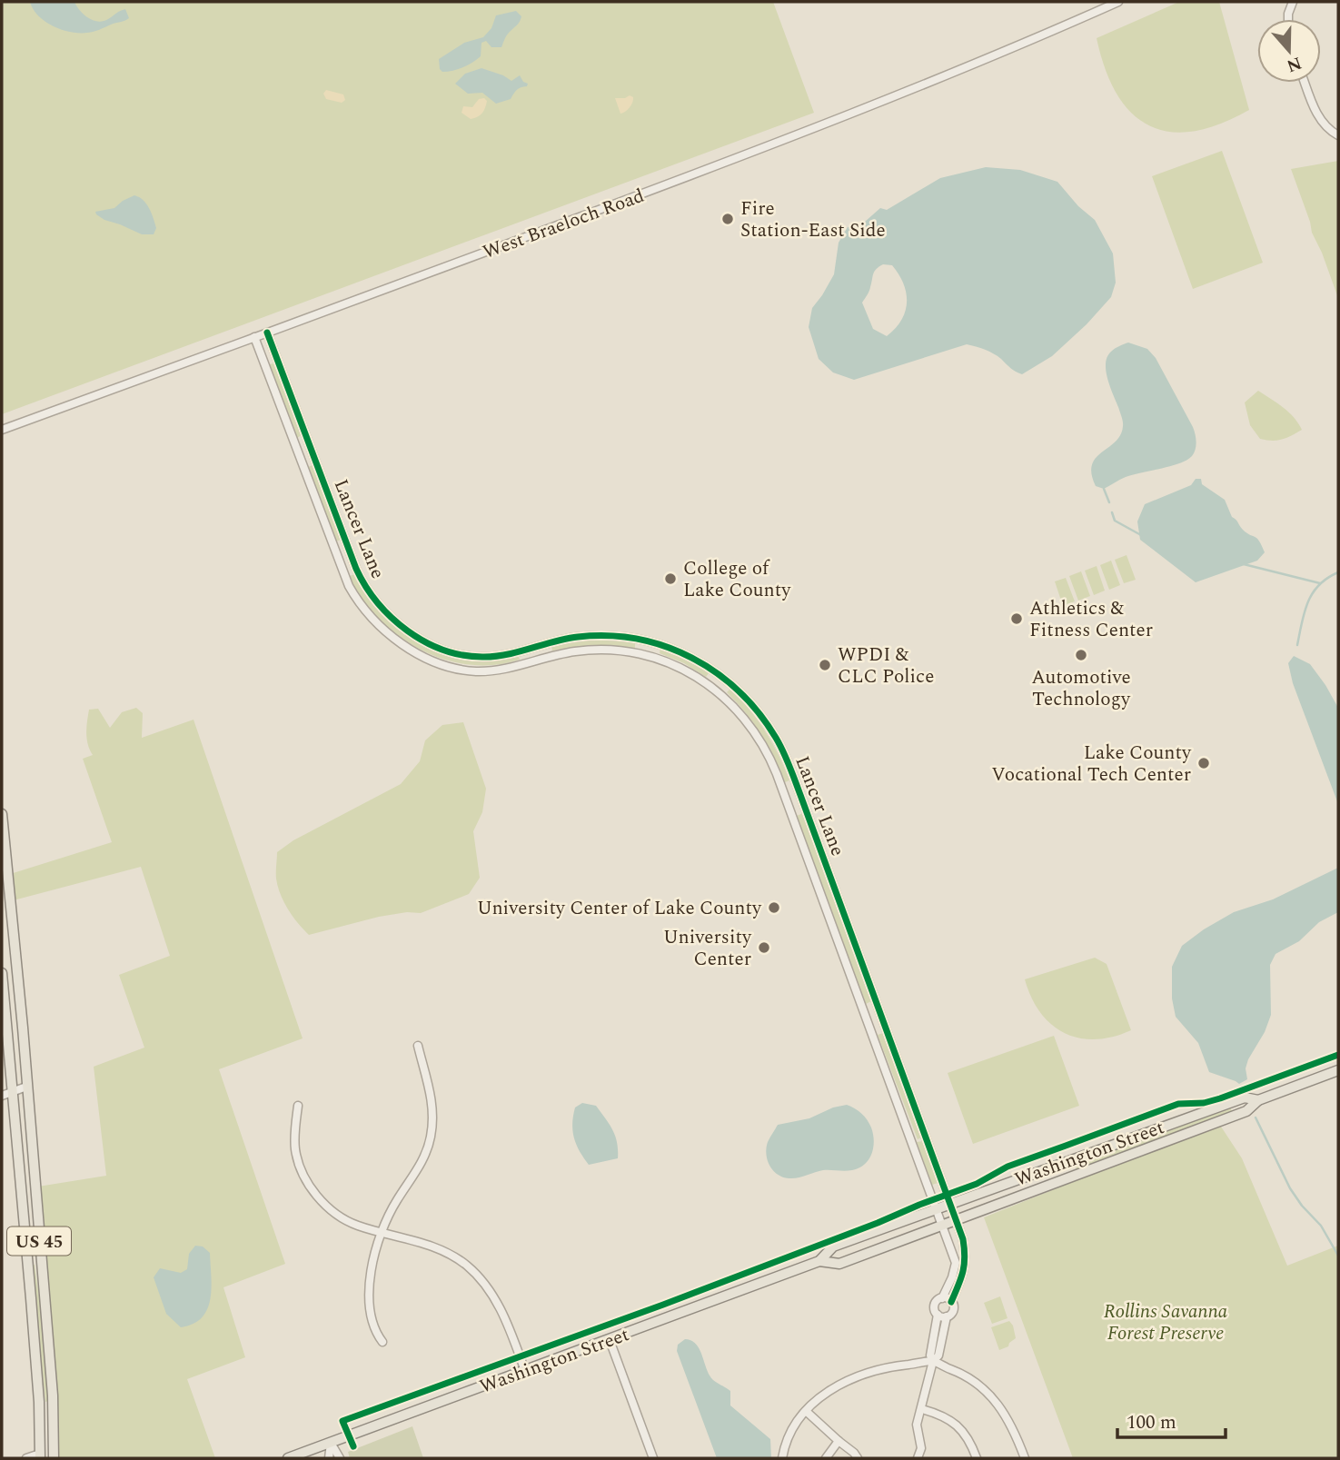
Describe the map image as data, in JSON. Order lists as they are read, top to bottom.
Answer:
{
  "streets": {
    "main road": ["Washington Street", "US 45"],
    "street": ["West Braeloch Road", "Lancer Lane"]
  },
  "crossings": [
    ["West Braeloch Road", "Lancer Lane"],
    ["Lancer Lane", "Washington Street"]
  ],
  "parks": ["Rollins Savanna Forest Preserve"],
  "places": [
    "Fire Station-East Side",
    "College of Lake County",
    "Athletics & Fitness Center",
    "Automotive Technology",
    "WPDI & CLC Police",
    "Lake County Vocational Tech Center",
    "University Center of Lake County",
    "University Center"
  ],
  "scale_bar": "100 m",
  "north": "bottom"
}
